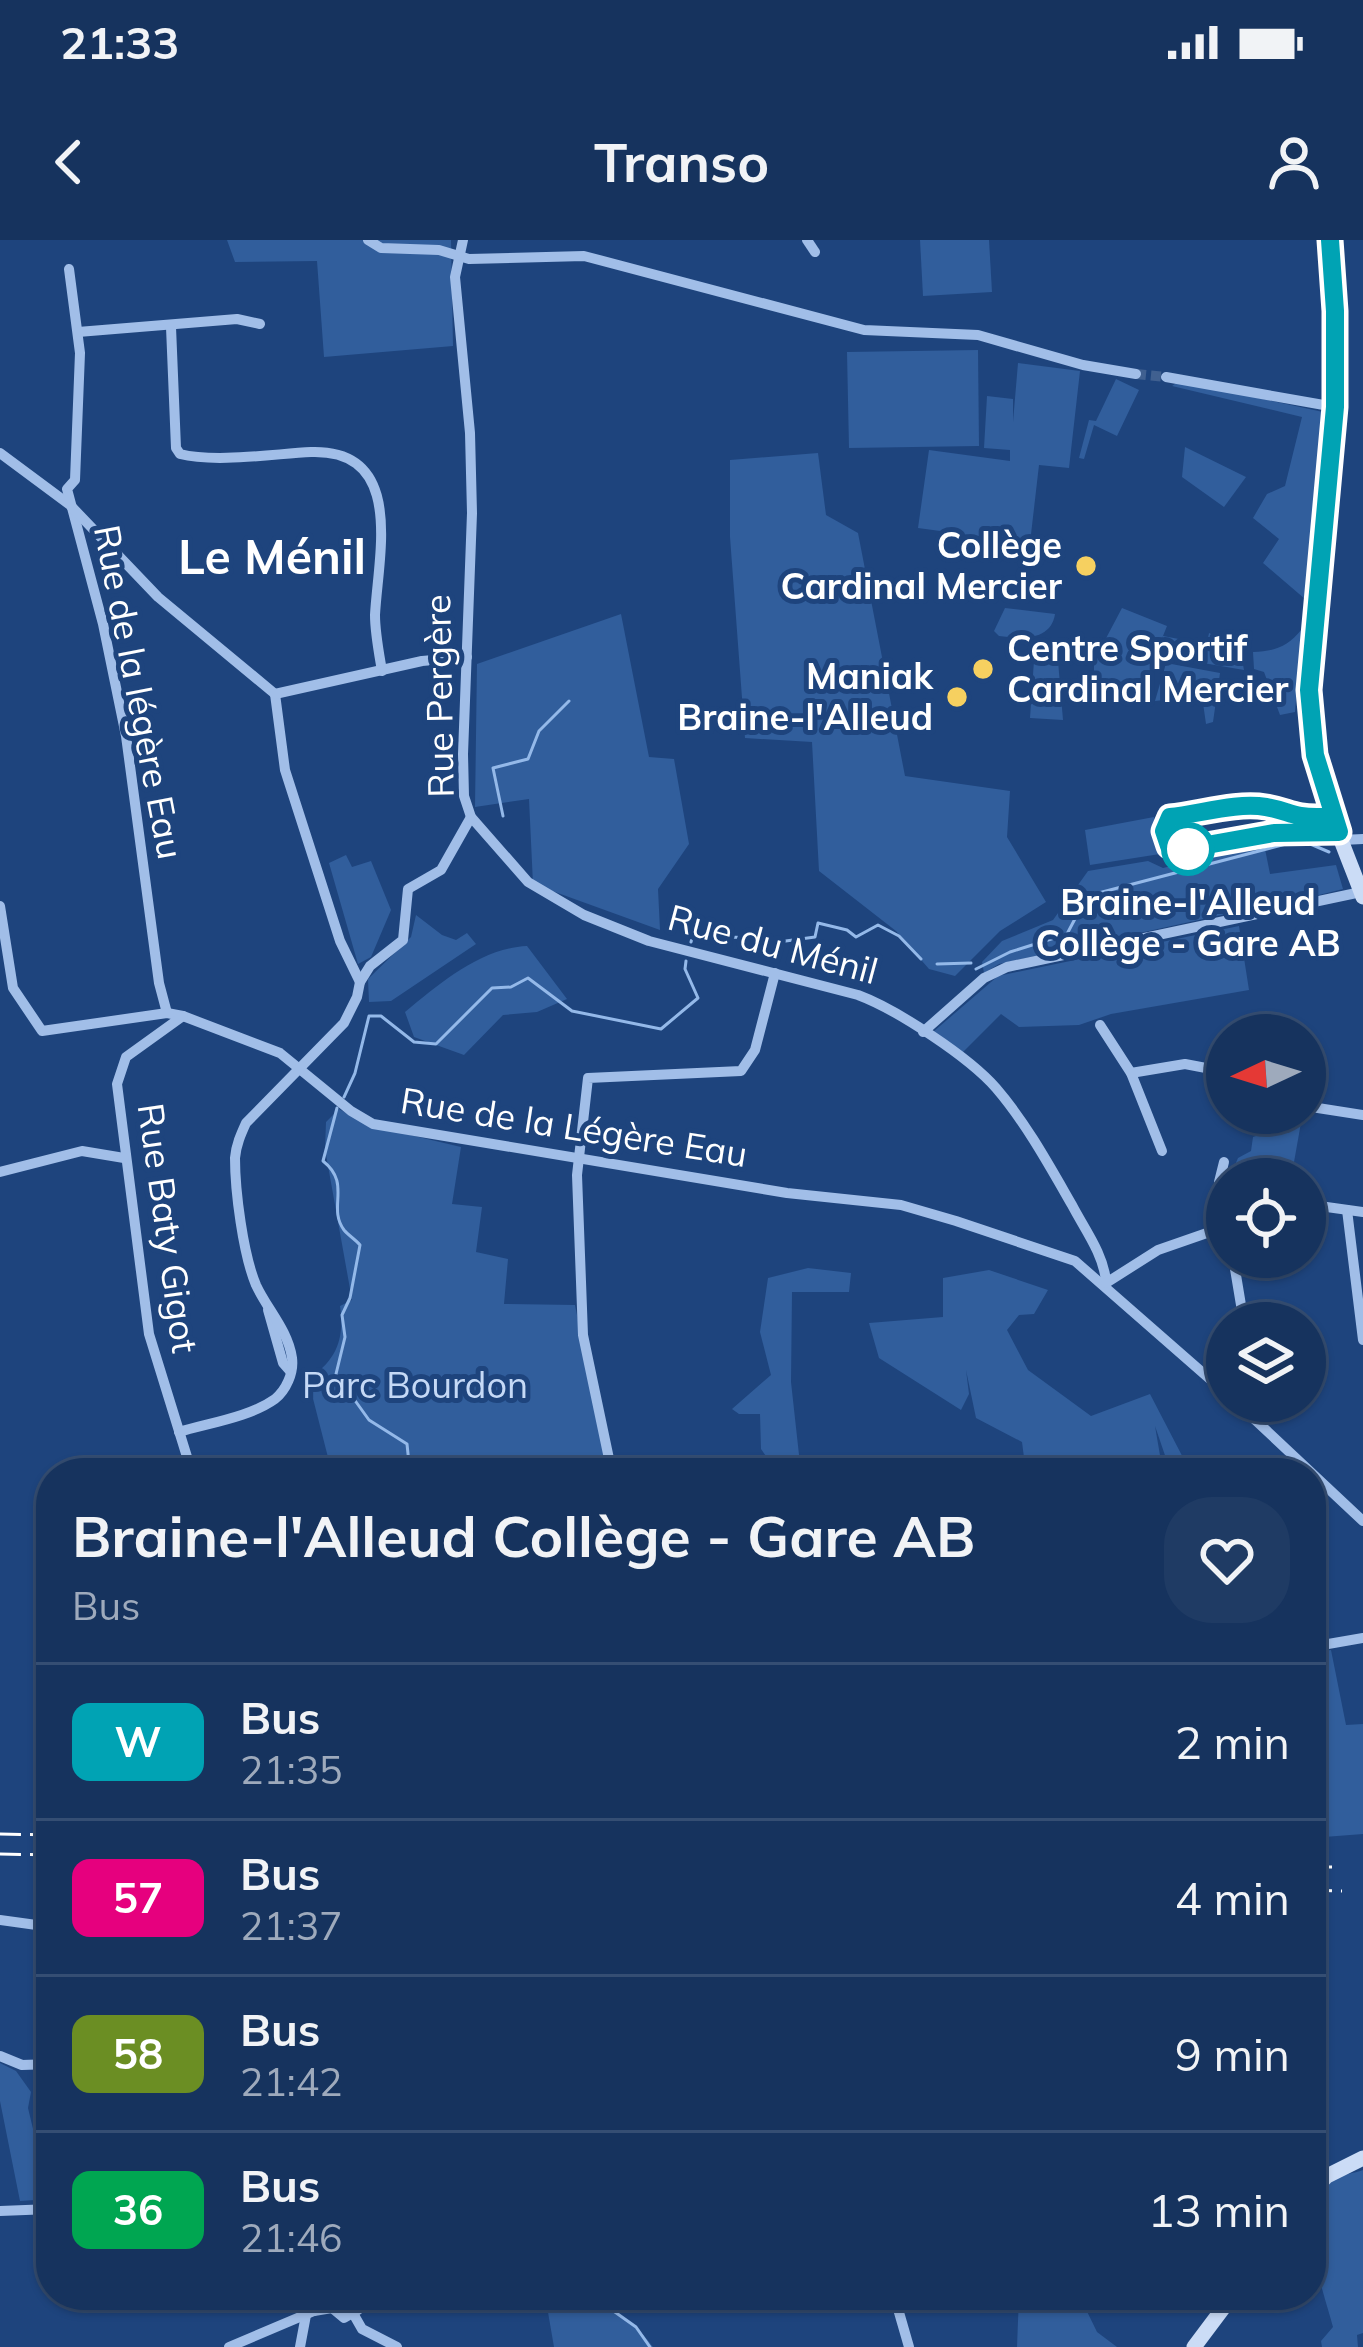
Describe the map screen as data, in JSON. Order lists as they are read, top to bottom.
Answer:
{
  "streets": {
    "street": [
      "Rue de la légère Eau",
      "Rue Pergère",
      "Rue du Ménil",
      "Rue de la Légère Eau",
      "Rue Baty Gigot"
    ]
  },
  "crossings": [
    ["Rue de la légère Eau", "Rue de la Légère Eau"],
    ["Rue Pergère", "Rue du Ménil"],
    ["Rue Pergère", "Rue de la Légère Eau"],
    ["Rue Pergère", "Rue Baty Gigot"],
    ["Rue du Ménil", "Rue de la Légère Eau"],
    ["Rue de la Légère Eau", "Rue Baty Gigot"]
  ],
  "districts": ["Le Ménil"],
  "parks": ["Parc Bourdon"],
  "places": [
    "Collège Cardinal Mercier",
    "Centre Sportif Cardinal Mercier",
    "Maniak Braine-l'Alleud",
    "Braine-l'Alleud Collège - Gare AB"
  ],
  "lines": ["bus line W"],
  "north": "left",
  "page": {
    "status": "21:33",
    "header": "Transo",
    "heading": ["Braine-l'Alleud Collège - Gare AB", "Bus"],
    "list": [
      {
        "mark": "W",
        "name": "Bus",
        "note": "21:35",
        "value": "2 min"
      },
      {
        "mark": "57",
        "name": "Bus",
        "note": "21:37",
        "value": "4 min"
      },
      {
        "mark": "58",
        "name": "Bus",
        "note": "21:42",
        "value": "9 min"
      },
      {
        "mark": "36",
        "name": "Bus",
        "note": "21:46",
        "value": "13 min"
      }
    ]
  }
}
